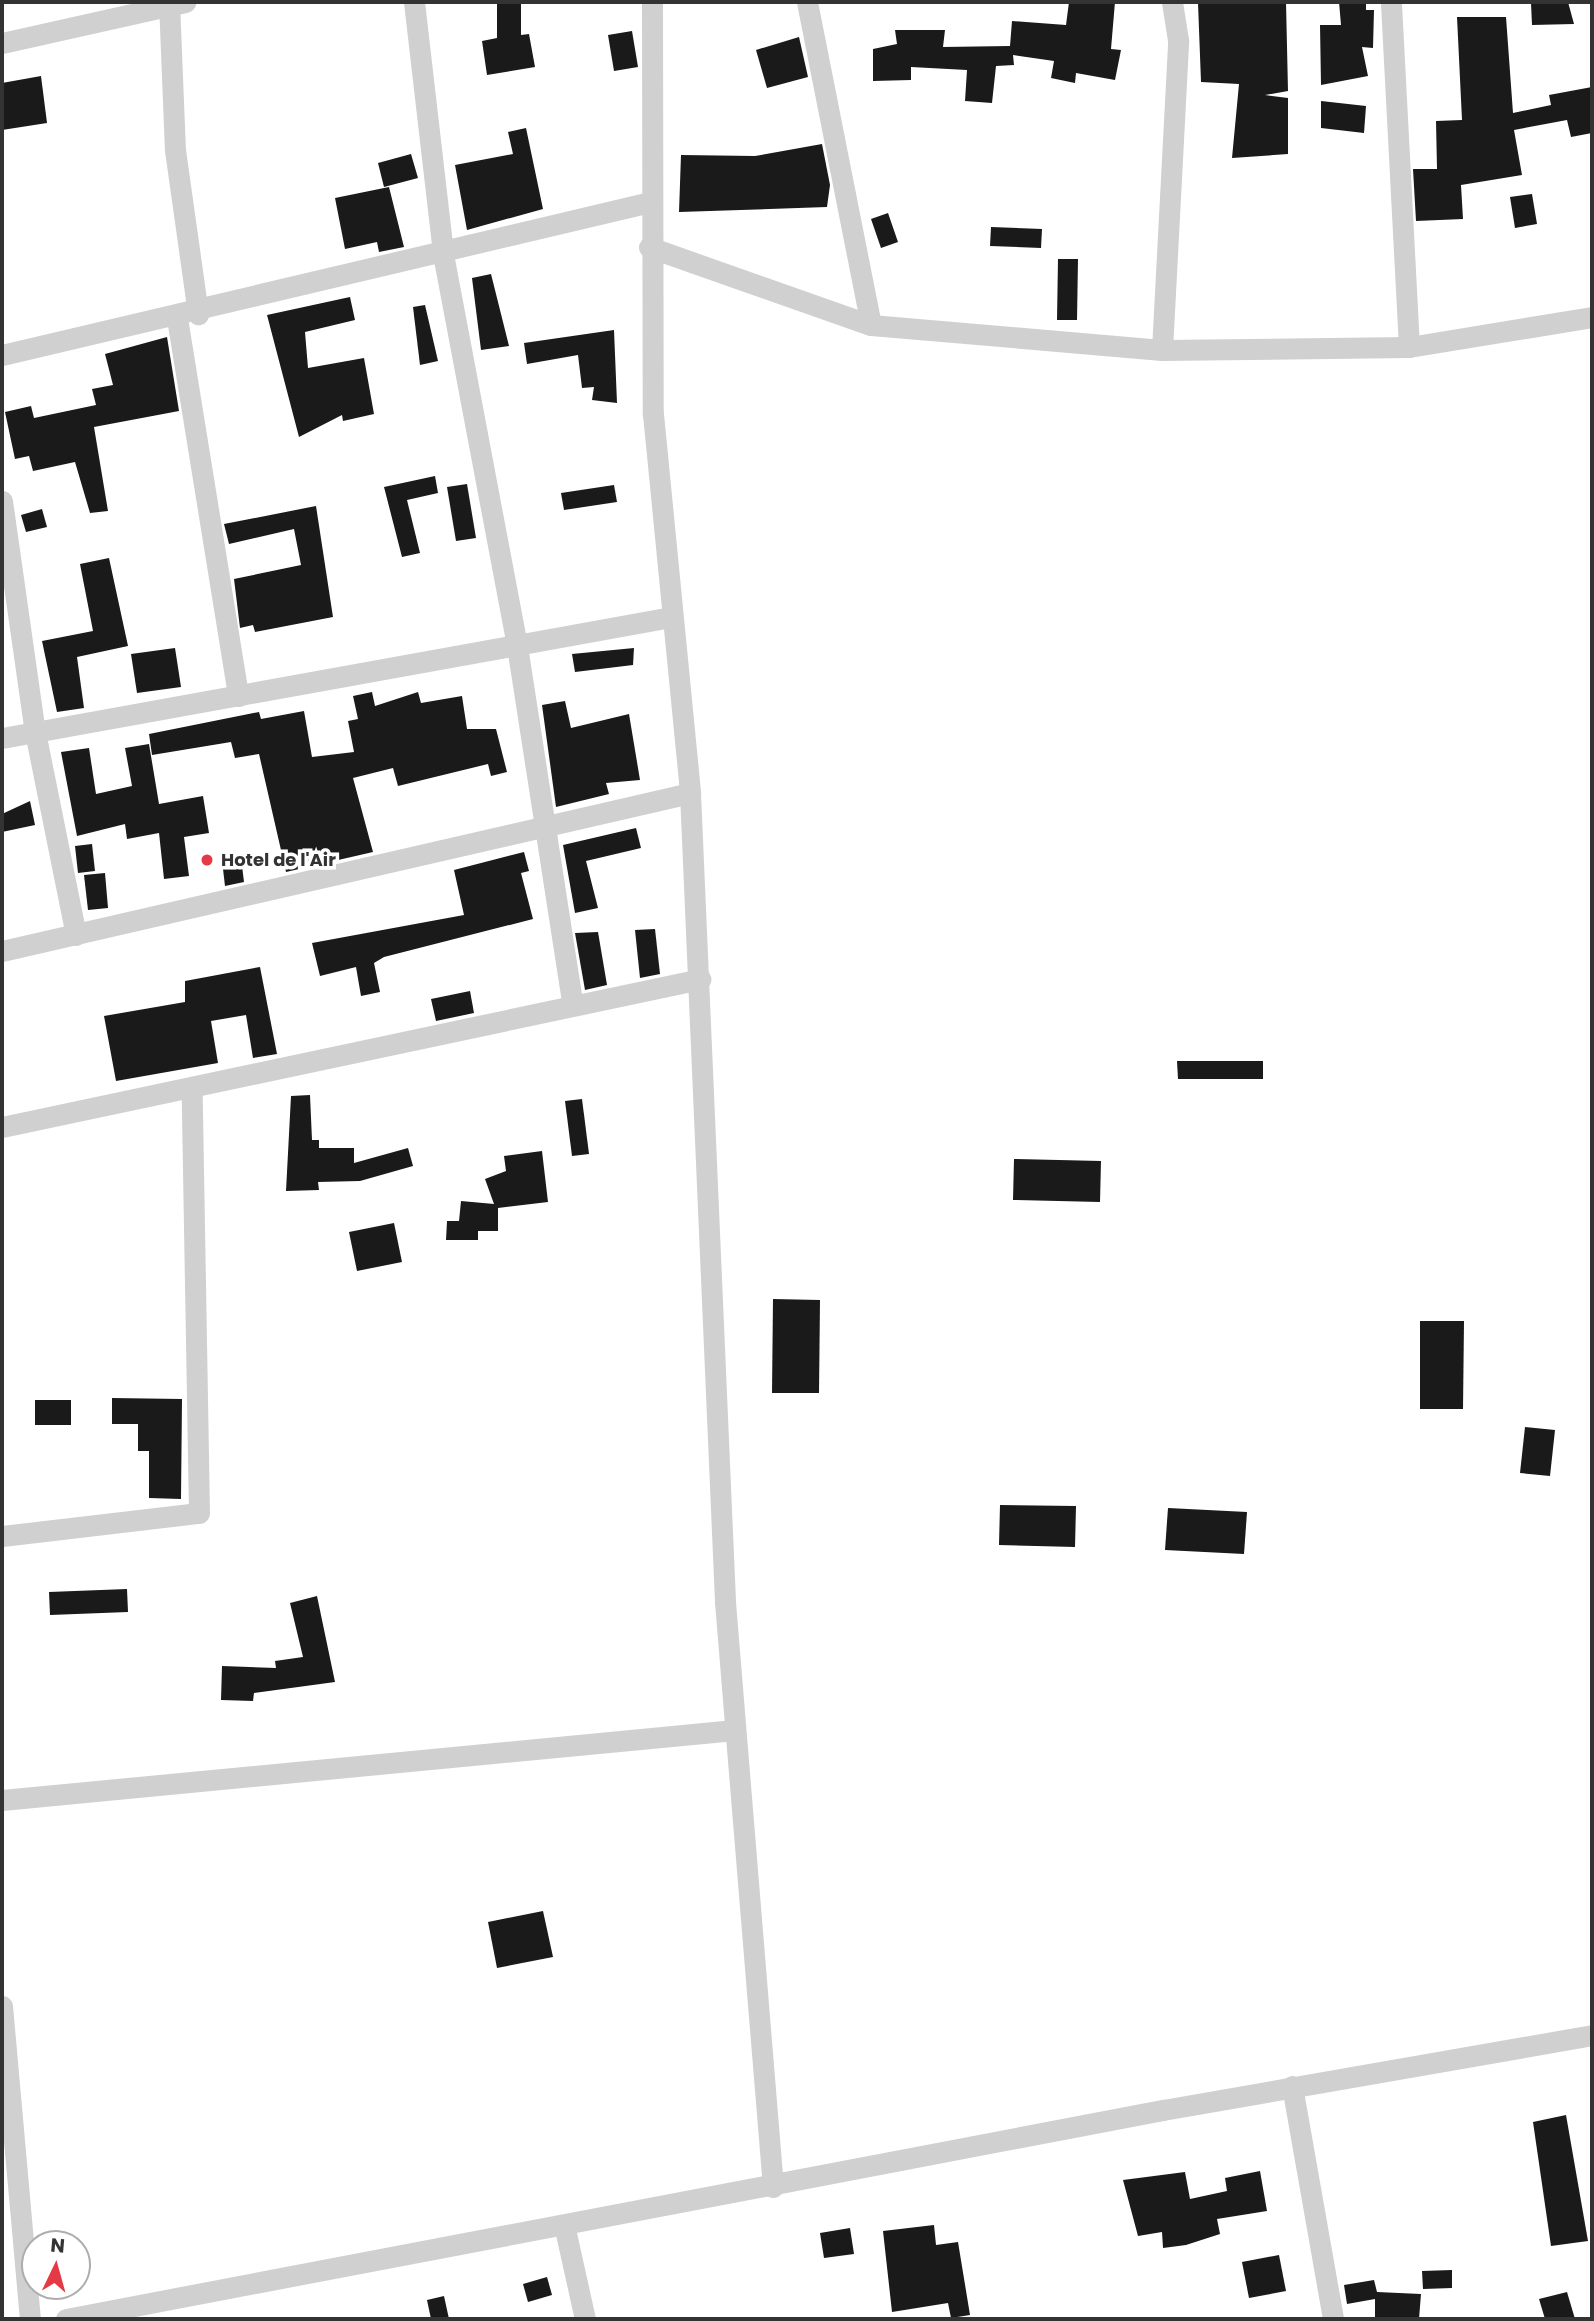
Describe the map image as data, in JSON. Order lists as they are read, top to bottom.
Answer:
{
  "places": ["Hotel de l'Air"],
  "north": "top"
}
